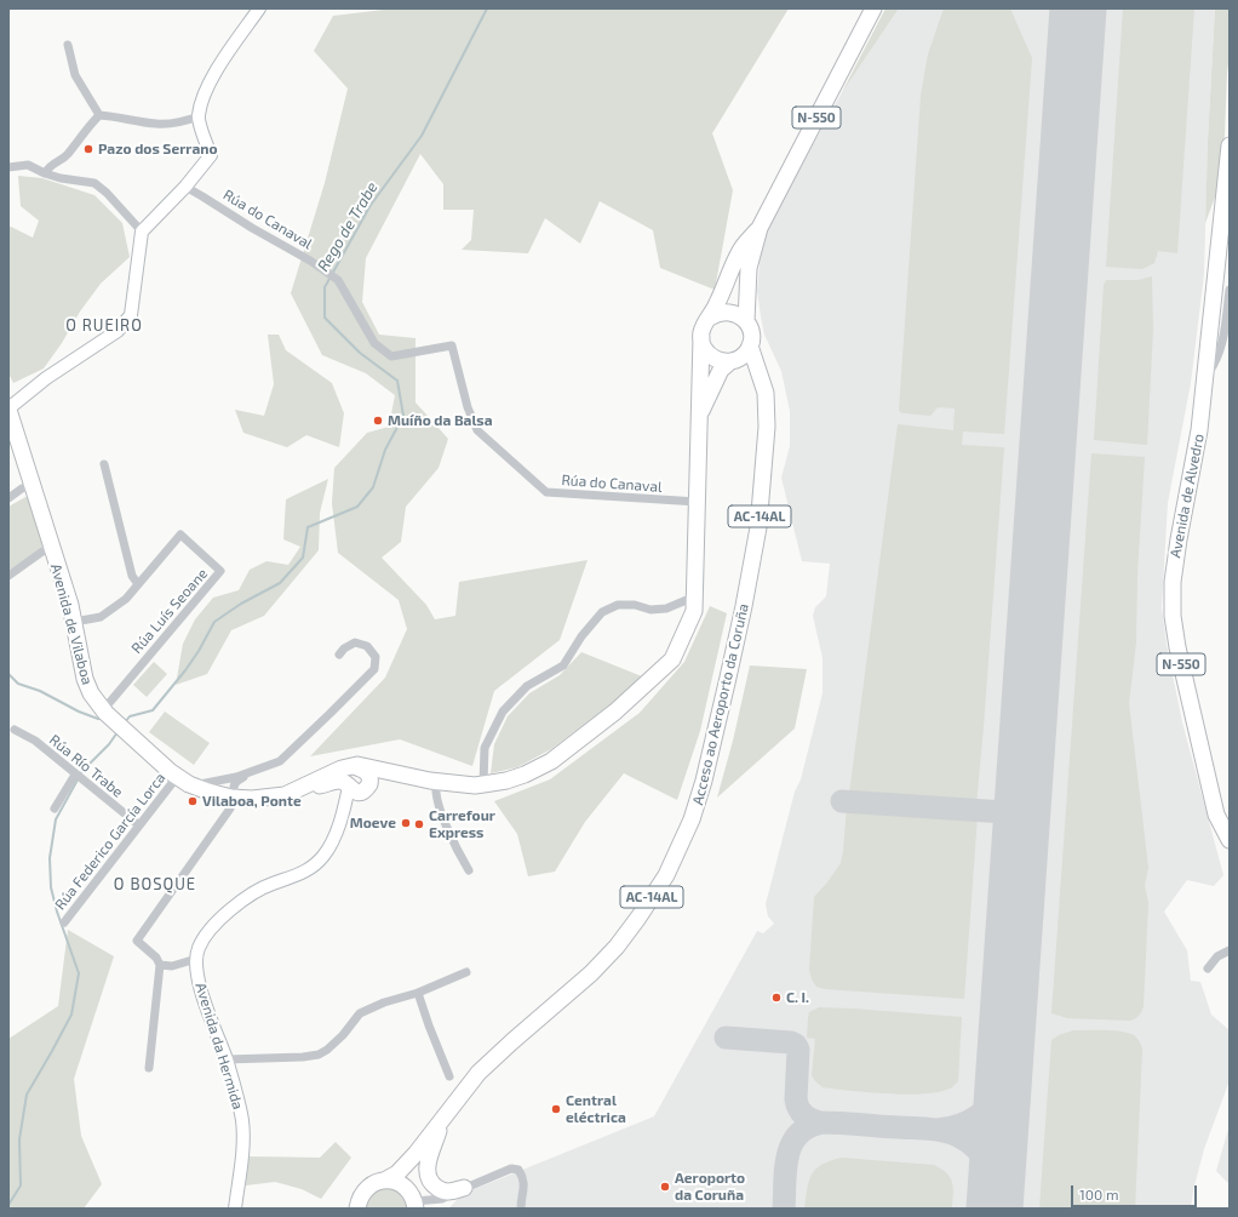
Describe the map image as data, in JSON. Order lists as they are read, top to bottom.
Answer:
{
  "streets": {
    "highway": [
      "N-550",
      "Avenida de Alvedro",
      "AC-14AL",
      "Avenida de Vilaboa",
      "Acceso ao Aeroporto da Coruña"
    ],
    "street": [
      "Rúa do Canaval",
      "Rúa Luís Seoane",
      "Rúa Río Trabe",
      "Rúa Federico García Lorca",
      "Avenida da Hermida"
    ]
  },
  "crossings": [
    ["N-550", "Acceso ao Aeroporto da Coruña"],
    ["AC-14AL", "Acceso ao Aeroporto da Coruña"],
    ["Rúa Luís Seoane", "Avenida de Vilaboa"],
    ["Avenida de Vilaboa", "Rúa Federico García Lorca"],
    ["Rúa Río Trabe", "Rúa Federico García Lorca"]
  ],
  "districts": ["O RUEIRO", "O BOSQUE"],
  "water": ["Rego de Trabe"],
  "places": [
    "Pazo dos Serrano",
    "Muíño da Balsa",
    "Vilaboa, Ponte",
    "Moeve",
    "Carrefour Express",
    "C. I.",
    "Central eléctrica",
    "Aeroporto da Coruña"
  ],
  "scale_bar": "100 m"
}
